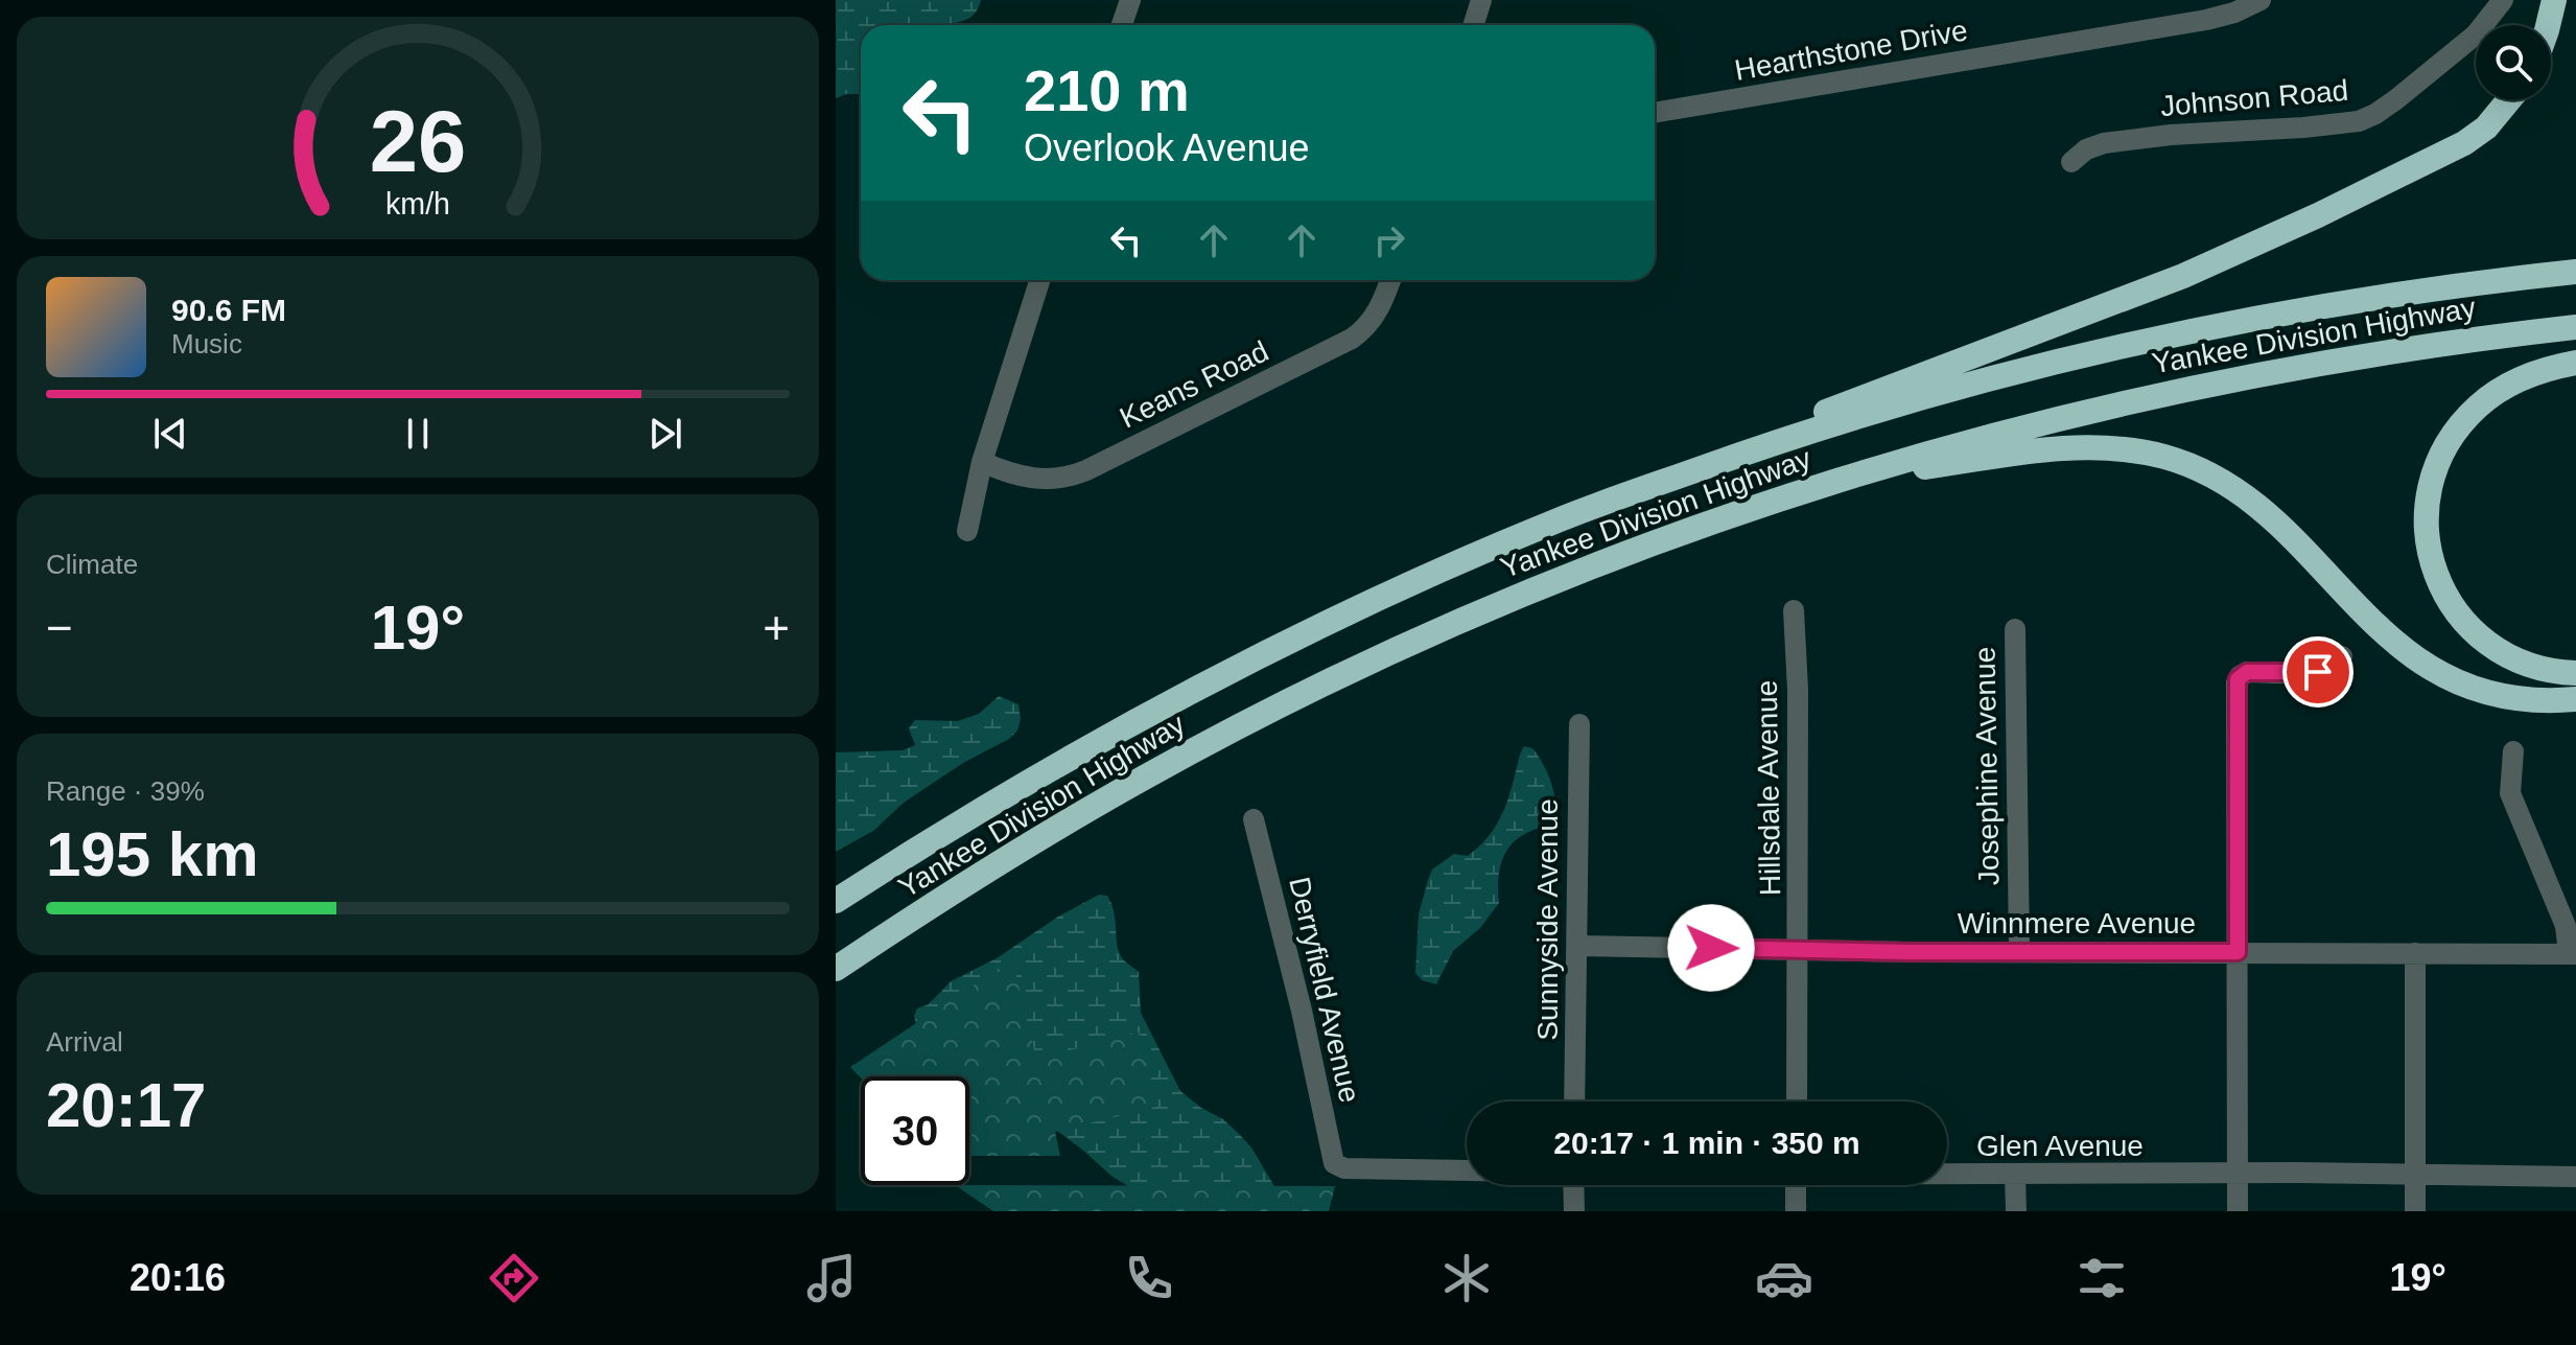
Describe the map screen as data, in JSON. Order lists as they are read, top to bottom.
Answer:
{
  "streets": {
    "highway": ["Yankee Division Highway"],
    "street": [
      "Hearthstone Drive",
      "Johnson Road",
      "Keans Road",
      "Josephine Avenue",
      "Hillsdale Avenue",
      "Sunnyside Avenue",
      "Winnmere Avenue",
      "Derryfield Avenue",
      "Glen Avenue"
    ]
  },
  "crossings": [
    ["Josephine Avenue", "Winnmere Avenue"],
    ["Hillsdale Avenue", "Winnmere Avenue"],
    ["Sunnyside Avenue", "Winnmere Avenue"],
    ["Derryfield Avenue", "Glen Avenue"]
  ],
  "page": {
    "turn": ["210 m", "Overlook Avenue"],
    "song": ["90.6 FM", "Music"],
    "tile": [
      "Climate",
      ["Range · 39%", "195 km"],
      ["Arrival", "20:17"]
    ],
    "heat": ["−", "19°", "+"],
    "limit": "30",
    "trip": "20:17 · 1 min · 350 m",
    "tabs": ["20:16", "19°"],
    "gauge": ["26", "km/h"]
  }
}
